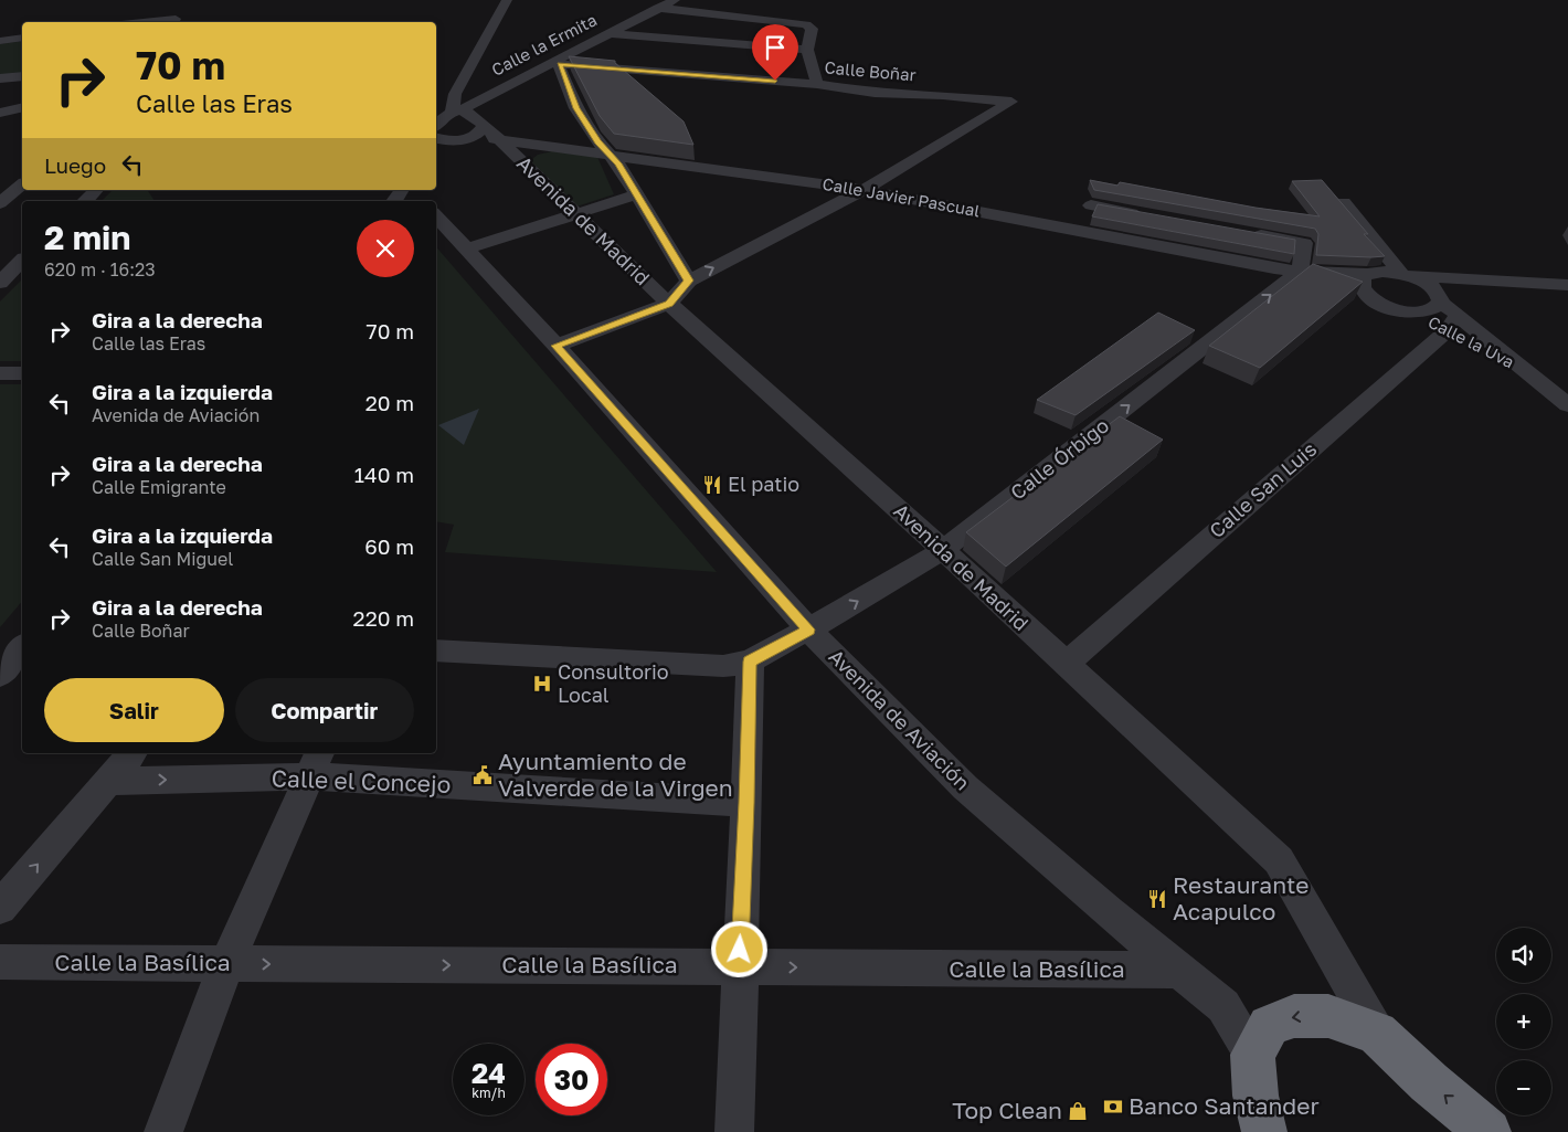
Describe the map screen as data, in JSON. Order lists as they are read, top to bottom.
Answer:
{
  "streets": {
    "street": [
      "Calle la Ermita",
      "Calle Boñar",
      "Calle Javier Pascual",
      "Avenida de Madrid",
      "Calle la Uva",
      "Calle Órbigo",
      "Calle San Luis",
      "Avenida de Aviación",
      "Calle el Concejo",
      "Calle la Basílica"
    ]
  },
  "crossings": [
    ["Calle la Ermita", "Calle Boñar"],
    ["Calle la Ermita", "Calle Javier Pascual"],
    ["Calle Boñar", "Calle Javier Pascual"],
    ["Calle Javier Pascual", "Avenida de Madrid"],
    ["Calle Javier Pascual", "Calle la Uva"],
    ["Calle Javier Pascual", "Calle Órbigo"],
    ["Avenida de Madrid", "Calle Órbigo"],
    ["Avenida de Madrid", "Calle San Luis"],
    ["Calle la Uva", "Calle San Luis"],
    ["Calle Órbigo", "Avenida de Aviación"],
    ["Avenida de Aviación", "Calle la Basílica"]
  ],
  "one_way": ["Calle Órbigo", "Calle la Basílica"],
  "places": {
    "restaurant": ["El patio", "Restaurante Acapulco"],
    "hospital": ["Consultorio Local"],
    "public building": ["Ayuntamiento de Valverde de la Virgen"],
    "bank": ["Banco Santander"],
    "shop": ["Top Clean"]
  },
  "page": {
    "turn": ["70 m", "Calle las Eras"],
    "then": "Luego",
    "heading": ["2 min", "620 m · 16:23"],
    "list": [
      {
        "name": "Gira a la derecha",
        "note": "Calle las Eras",
        "value": "70 m"
      },
      {
        "name": "Gira a la izquierda",
        "note": "Avenida de Aviación",
        "value": "20 m"
      },
      {
        "name": "Gira a la derecha",
        "note": "Calle Emigrante",
        "value": "140 m"
      },
      {
        "name": "Gira a la izquierda",
        "note": "Calle San Miguel",
        "value": "60 m"
      },
      {
        "name": "Gira a la derecha",
        "note": "Calle Boñar",
        "value": "220 m"
      }
    ],
    "buttons": ["Salir", "Compartir"],
    "map_buttons": ["+", "−"],
    "speed": "24 km/h",
    "limit": "30"
  }
}
